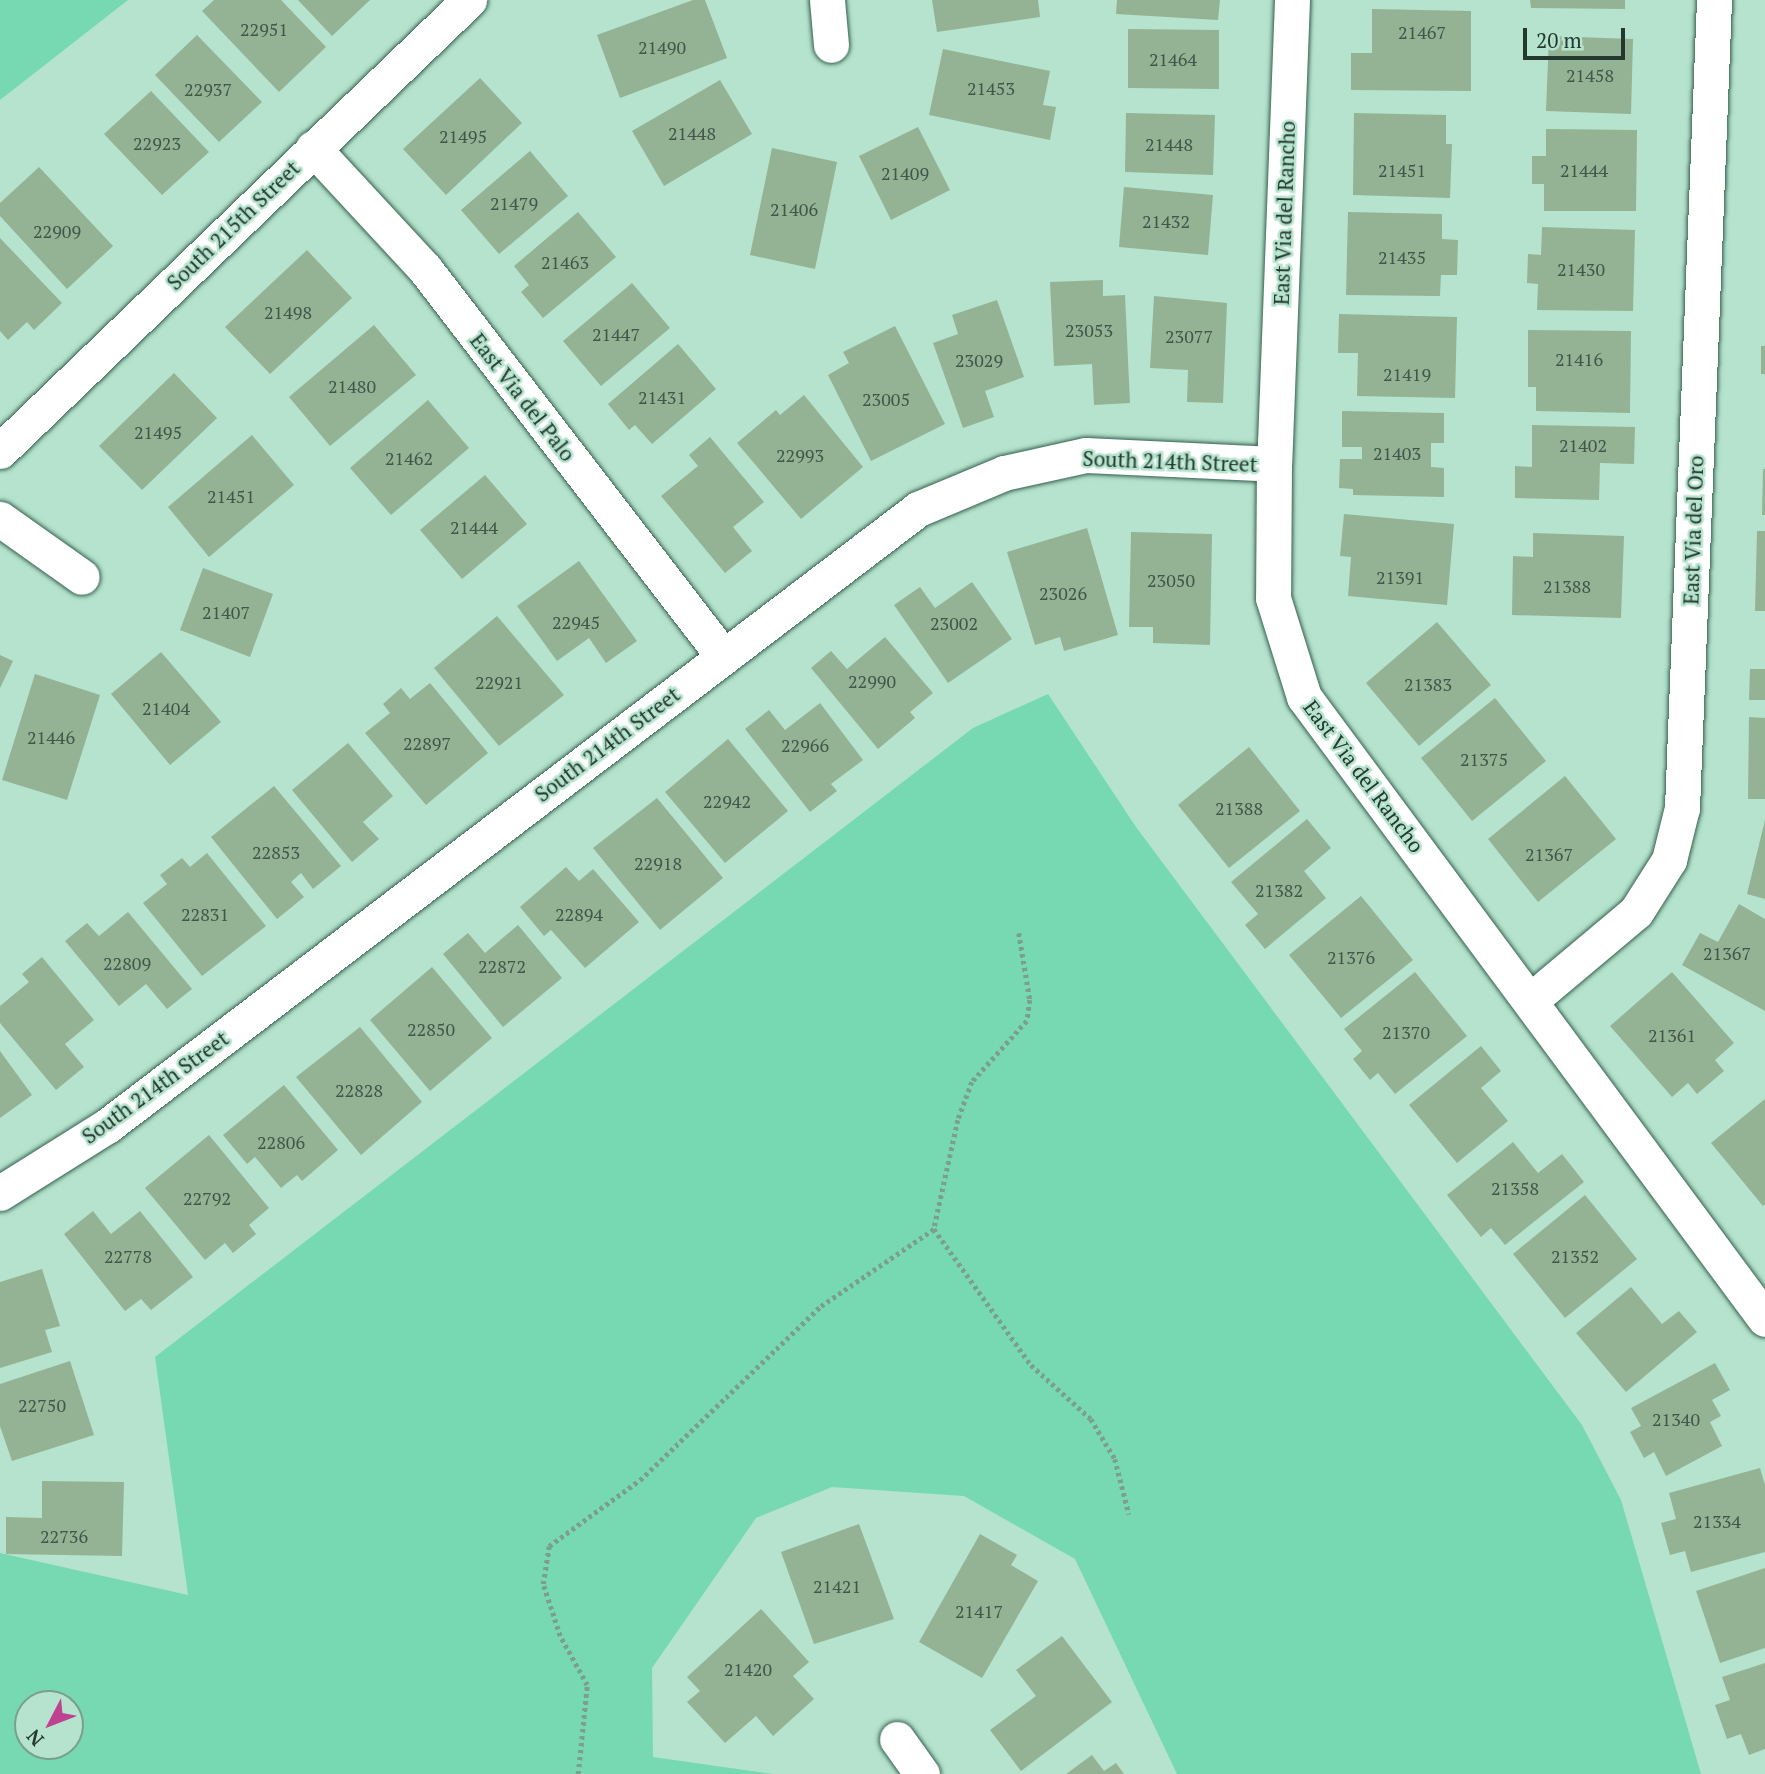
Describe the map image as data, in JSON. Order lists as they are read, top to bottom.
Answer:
{
  "streets": {
    "street": [
      "East Via del Rancho",
      "South 215th Street",
      "East Via del Palo",
      "South 214th Street",
      "East Via del Oro"
    ]
  },
  "crossings": [
    ["East Via del Rancho", "South 214th Street"],
    ["East Via del Rancho", "East Via del Oro"],
    ["South 215th Street", "East Via del Palo"],
    ["East Via del Palo", "South 214th Street"]
  ],
  "house_numbers": [
    "22951",
    "21467",
    "21490",
    "21464",
    "21458",
    "21453",
    "22937",
    "21448",
    "21495",
    "22923",
    "21448",
    "21451",
    "21444",
    "21409",
    "21479",
    "21406",
    "21432",
    "22909",
    "21435",
    "21463",
    "21430",
    "21498",
    "23053",
    "21447",
    "23077",
    "21416",
    "23029",
    "21419",
    "21480",
    "21431",
    "23005",
    "21495",
    "21402",
    "21403",
    "22993",
    "21462",
    "21451",
    "21444",
    "21391",
    "23050",
    "21388",
    "23026",
    "21407",
    "22945",
    "23002",
    "22990",
    "22921",
    "21383",
    "21404",
    "21446",
    "22897",
    "22966",
    "21375",
    "22942",
    "21388",
    "22853",
    "21367",
    "22918",
    "21382",
    "22831",
    "22894",
    "21367",
    "21376",
    "22809",
    "22872",
    "22850",
    "21370",
    "21361",
    "22828",
    "22806",
    "21358",
    "22792",
    "22778",
    "21352",
    "22750",
    "21340",
    "21334",
    "22736",
    "21421",
    "21417",
    "21420"
  ],
  "scale_bar": "20 m",
  "north": "bottom left"
}
